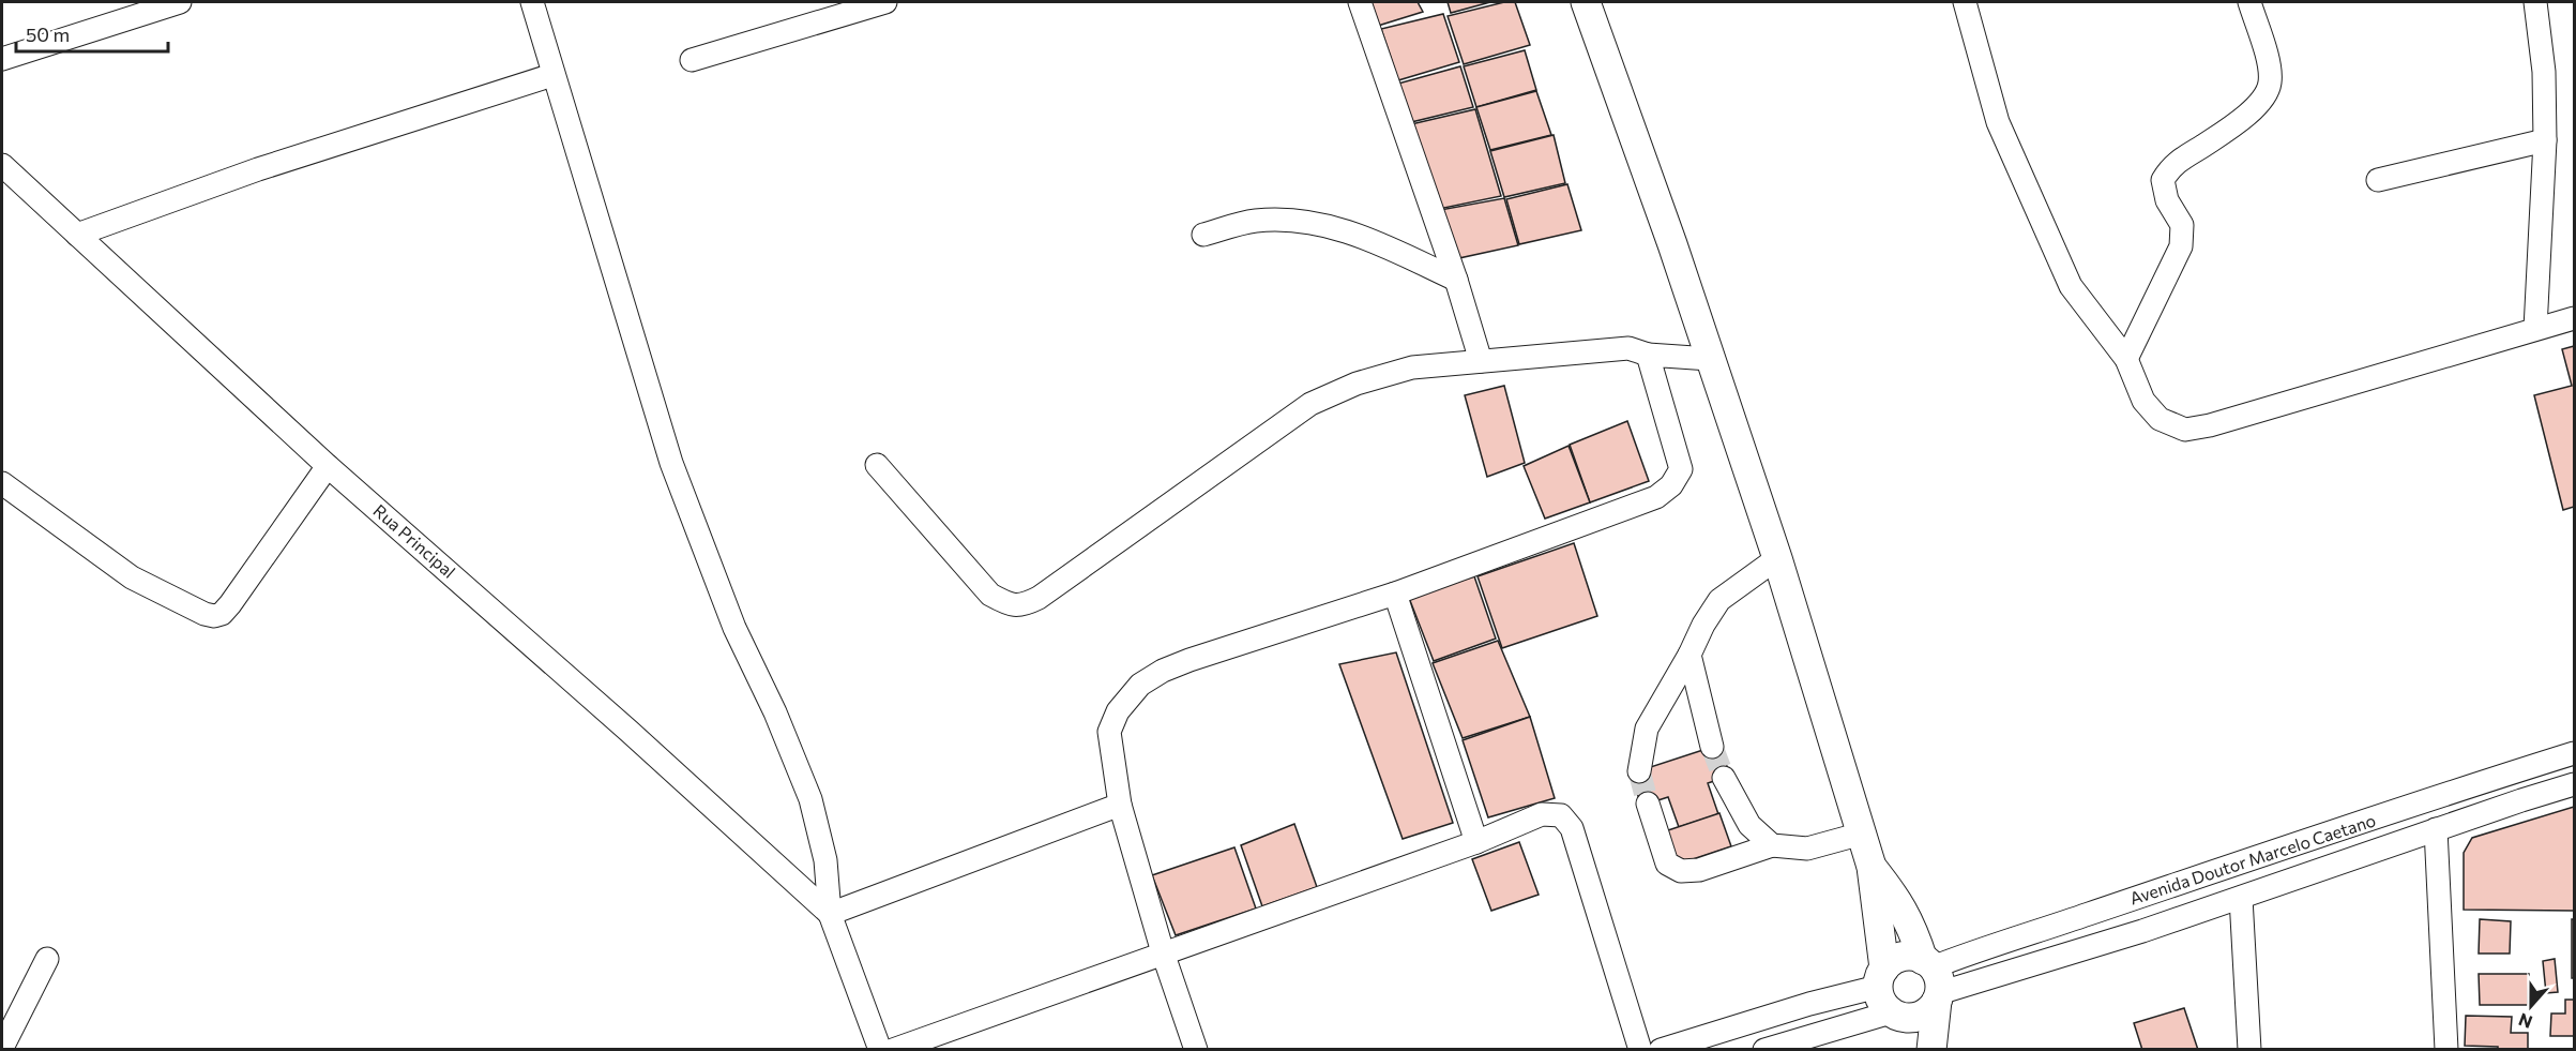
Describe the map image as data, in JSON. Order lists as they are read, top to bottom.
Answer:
{
  "streets": {
    "main road": ["Avenida Doutor Marcelo Caetano"],
    "street": ["Rua Principal"]
  },
  "scale_bar": "50 m",
  "north": "bottom"
}
